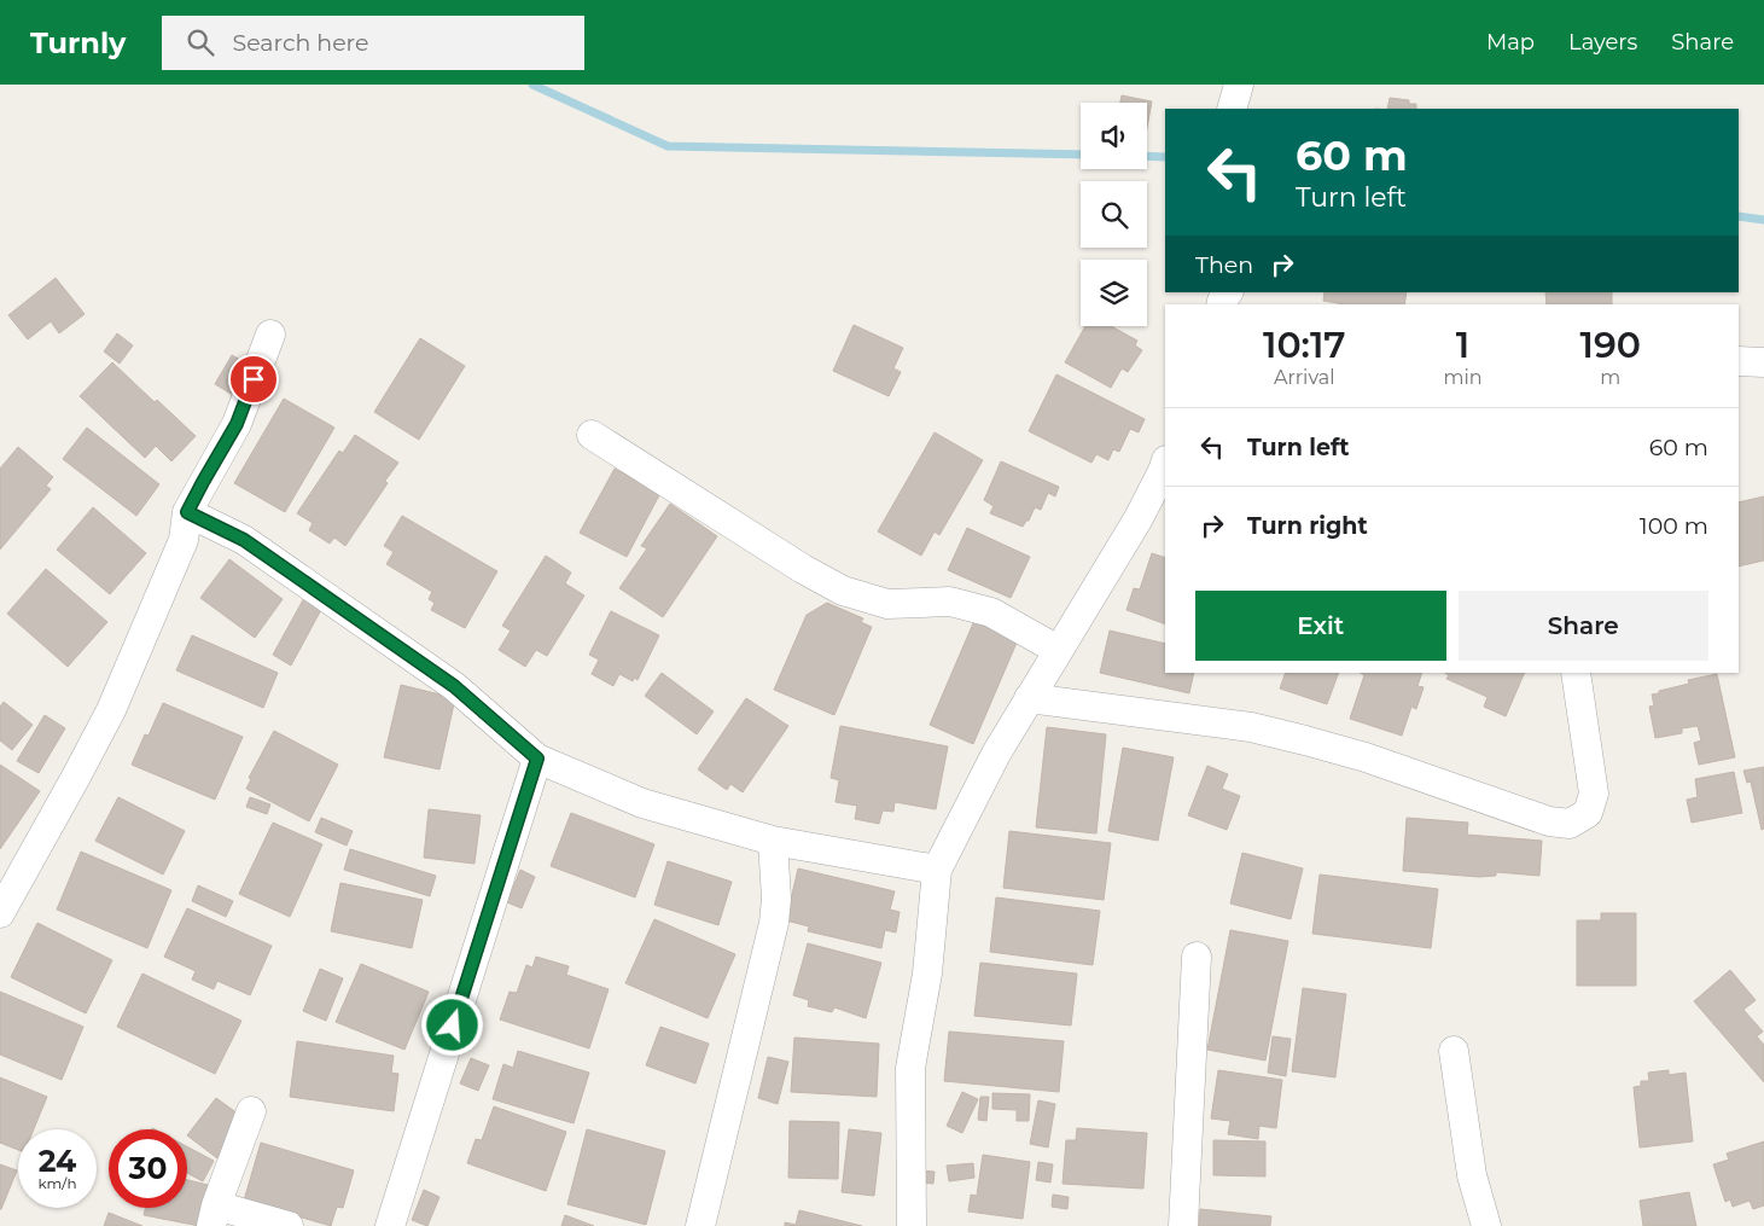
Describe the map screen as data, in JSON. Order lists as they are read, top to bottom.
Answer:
{
  "page": {
    "header": "Turnly",
    "search": "Search here",
    "nav": ["Map", "Layers", "Share"],
    "turn": ["60 m", "Turn left"],
    "then": "Then",
    "eta": [
      "10:17",
      "Arrival",
      "1",
      "min",
      "190",
      "m"
    ],
    "list": [
      {
        "name": "Turn left",
        "value": "60 m"
      },
      {
        "name": "Turn right",
        "value": "100 m"
      }
    ],
    "buttons": ["Exit", "Share"],
    "speed": "24 km/h",
    "limit": "30"
  }
}
